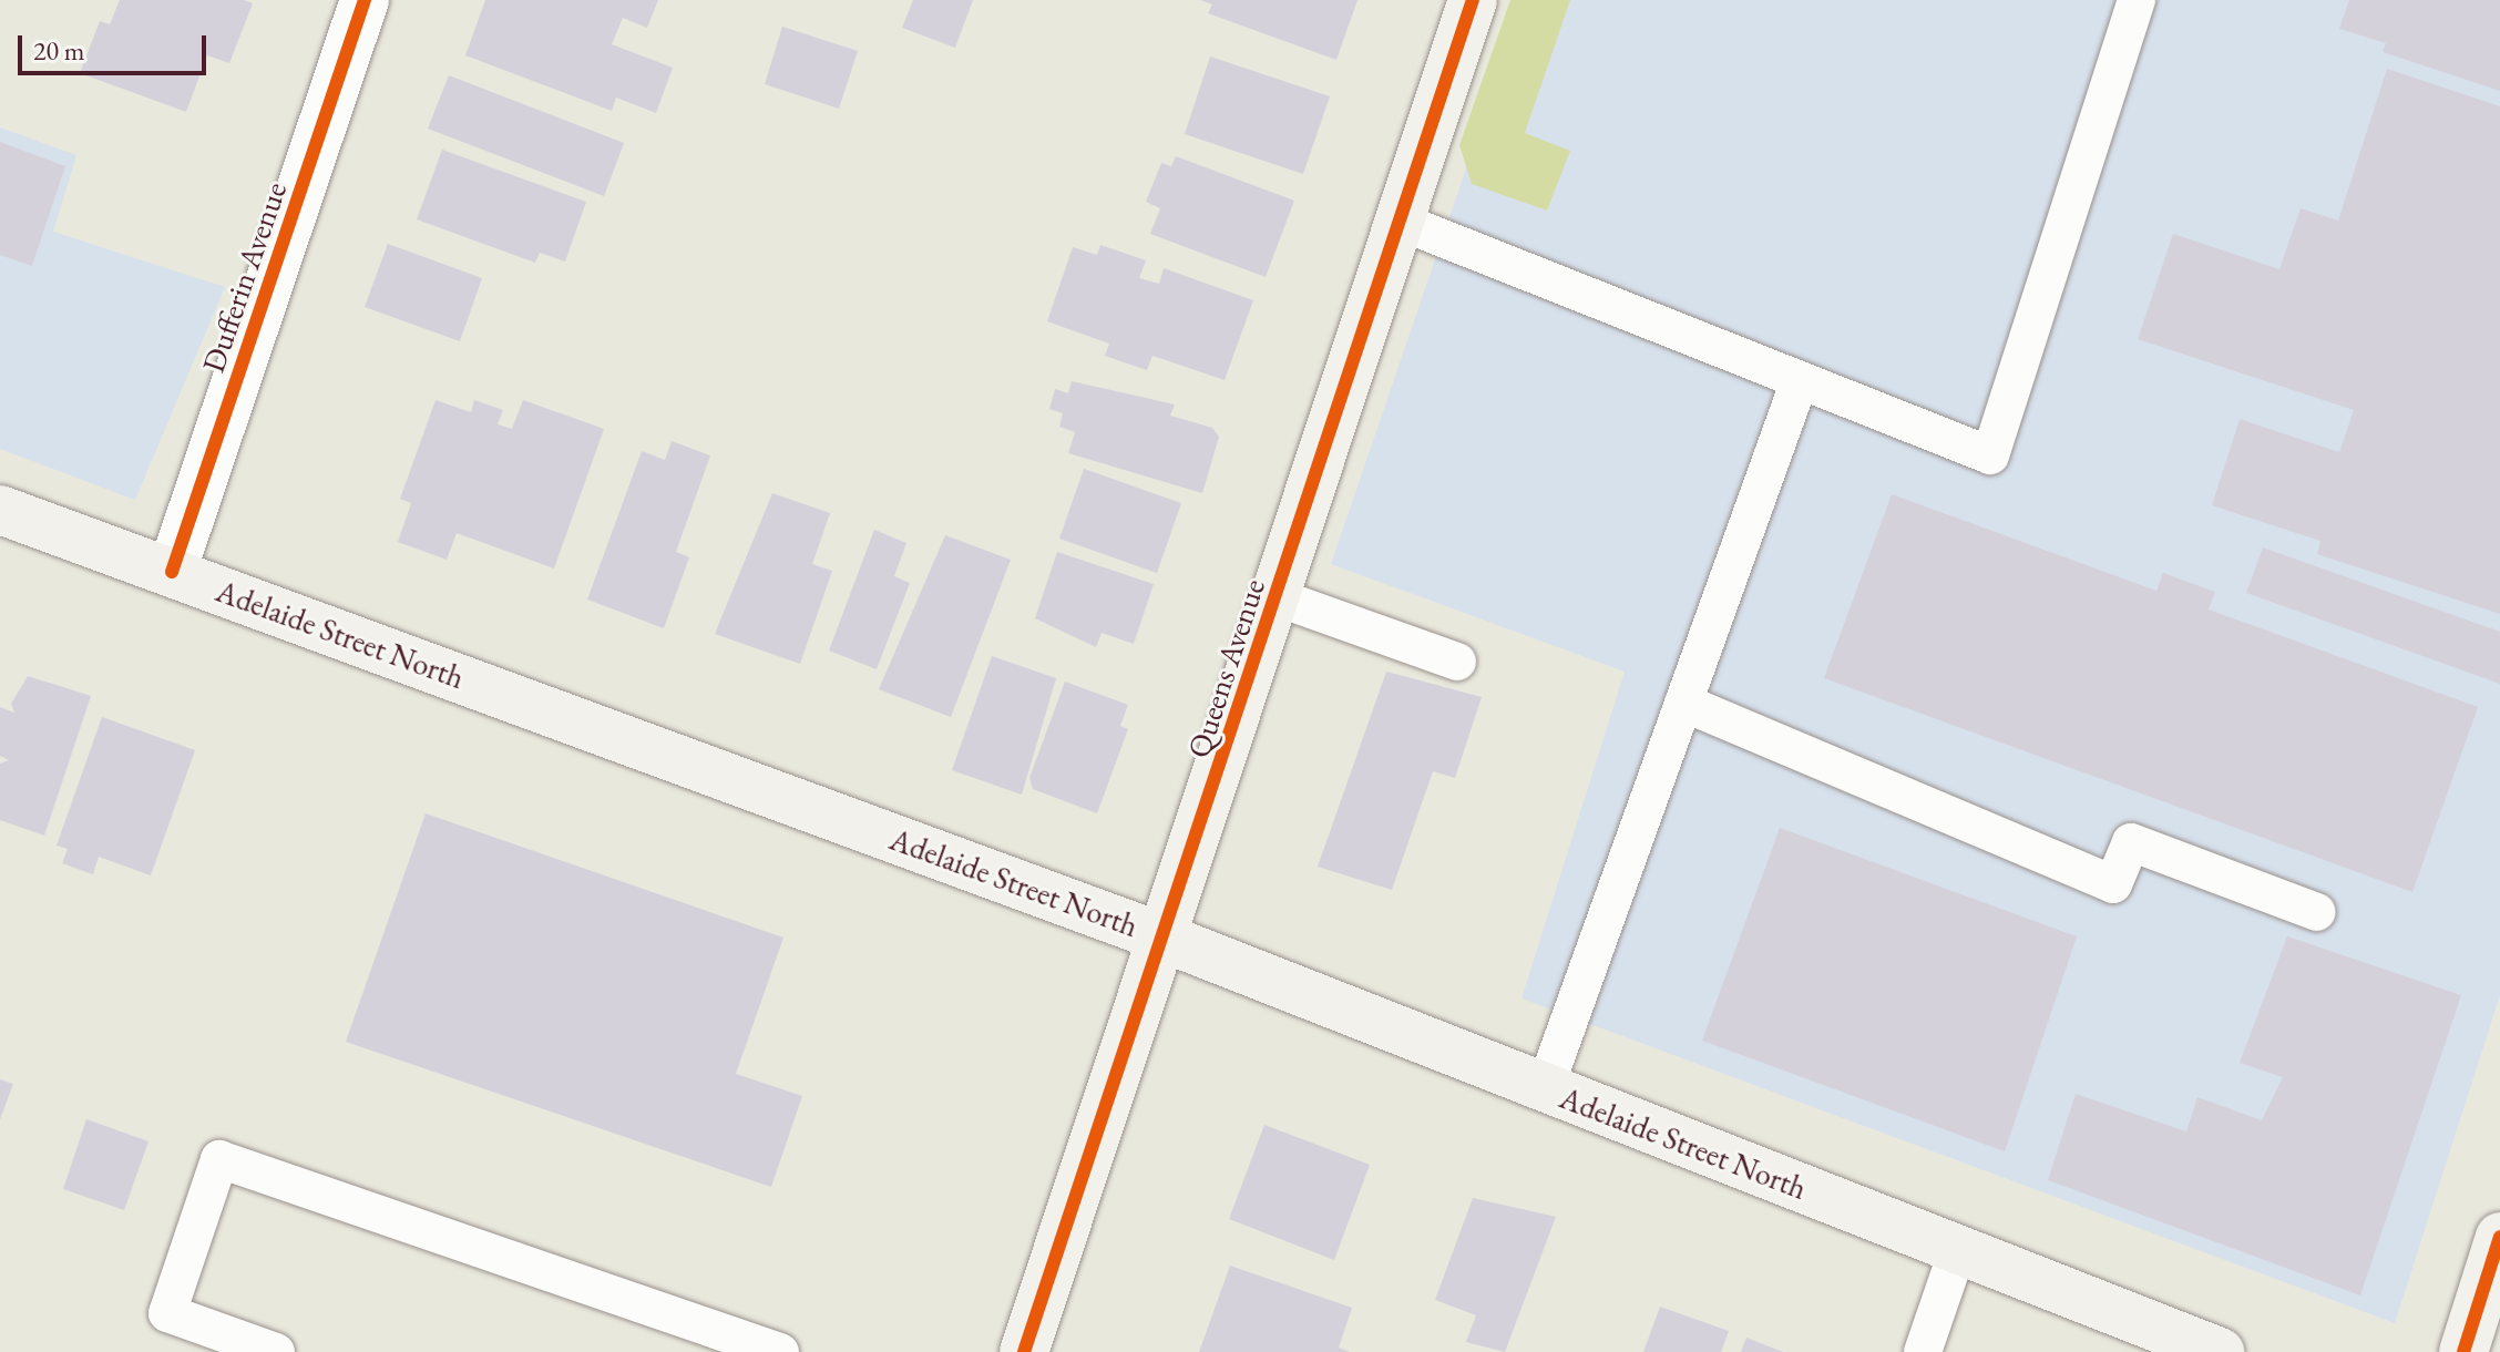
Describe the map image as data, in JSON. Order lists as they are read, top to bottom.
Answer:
{
  "streets": {
    "main road": ["Adelaide Street North", "Queens Avenue"],
    "street": ["Dufferin Avenue"]
  },
  "crossings": [
    ["Dufferin Avenue", "Adelaide Street North"],
    ["Adelaide Street North", "Queens Avenue"]
  ],
  "scale_bar": "20 m"
}
